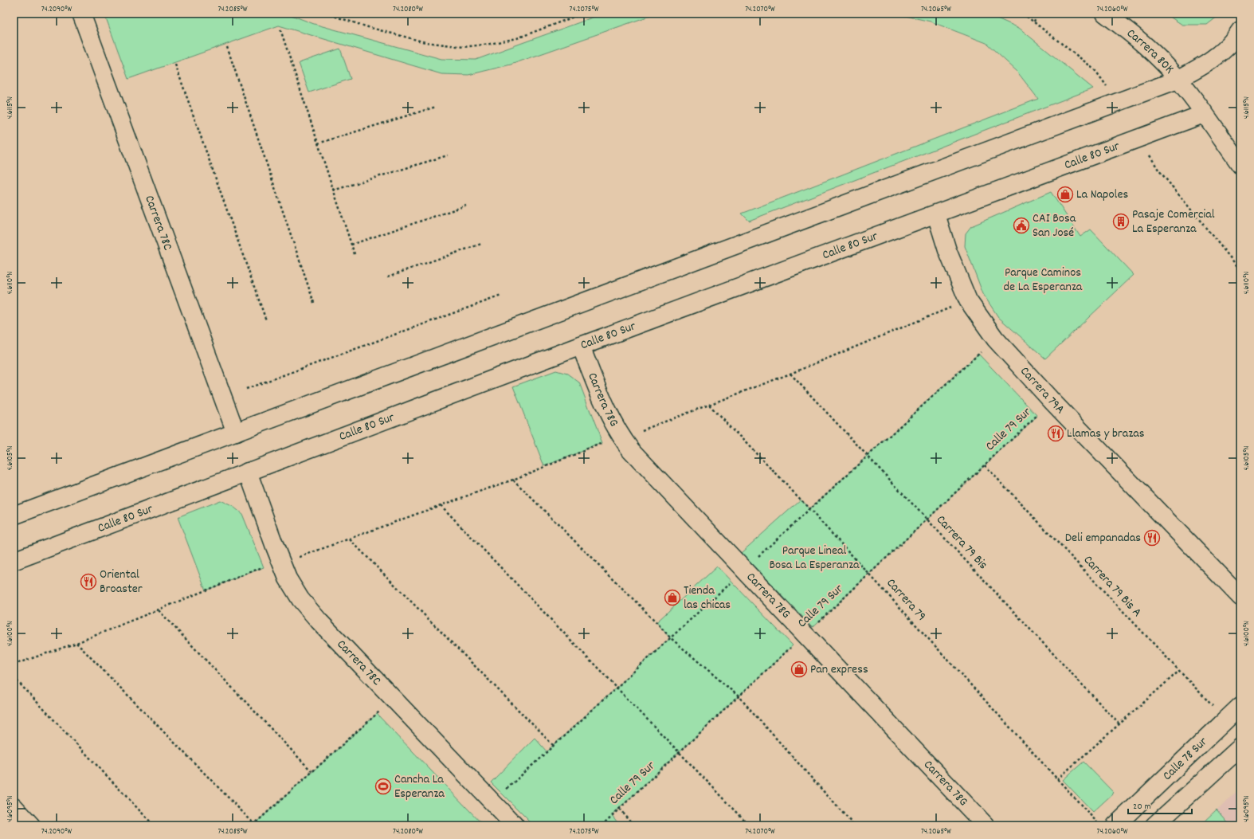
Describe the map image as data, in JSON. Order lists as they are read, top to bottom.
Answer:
{
  "streets": {
    "street": [
      "Carrera 80K",
      "Calle 80 Sur",
      "Carrera 78C",
      "Carrera 79A",
      "Carrera 78G",
      "Calle 78 Sur"
    ],
    "path": [
      "Calle 79 Sur",
      "Carrera 79 Bis",
      "Carrera 79 Bis A",
      "Carrera 79"
    ]
  },
  "crossings": [
    ["Carrera 80K", "Calle 80 Sur"],
    ["Calle 80 Sur", "Carrera 78C"],
    ["Calle 80 Sur", "Carrera 79A"],
    ["Calle 80 Sur", "Carrera 78G"],
    ["Carrera 79A", "Calle 79 Sur"],
    ["Carrera 78G", "Calle 79 Sur"],
    ["Calle 79 Sur", "Carrera 79 Bis"],
    ["Calle 79 Sur", "Carrera 79 Bis A"],
    ["Calle 79 Sur", "Carrera 79"],
    ["Carrera 79 Bis A", "Calle 78 Sur"]
  ],
  "parks": ["Parque Caminos de La Esperanza", "Parque Lineal Bosa La Esperanza"],
  "places": {
    "shop": ["La Napoles", "Tienda las chicas", "Pan express"],
    "building": ["Pasaje Comercial La Esperanza"],
    "public building": ["CAI Bosa San José"],
    "restaurant": ["Llamas y brazas", "Deli empanadas", "Oriental Broaster"],
    "sports": ["Cancha La Esperanza"]
  },
  "scale_bar": "20 m",
  "coordinates": [
    "74.2090°W",
    "74.2085°W",
    "74.2080°W",
    "74.2075°W",
    "74.2070°W",
    "74.2065°W",
    "74.2060°W",
    "4.6115°N",
    "4.6110°N",
    "4.6105°N",
    "4.6100°N",
    "4.6095°N"
  ]
}
